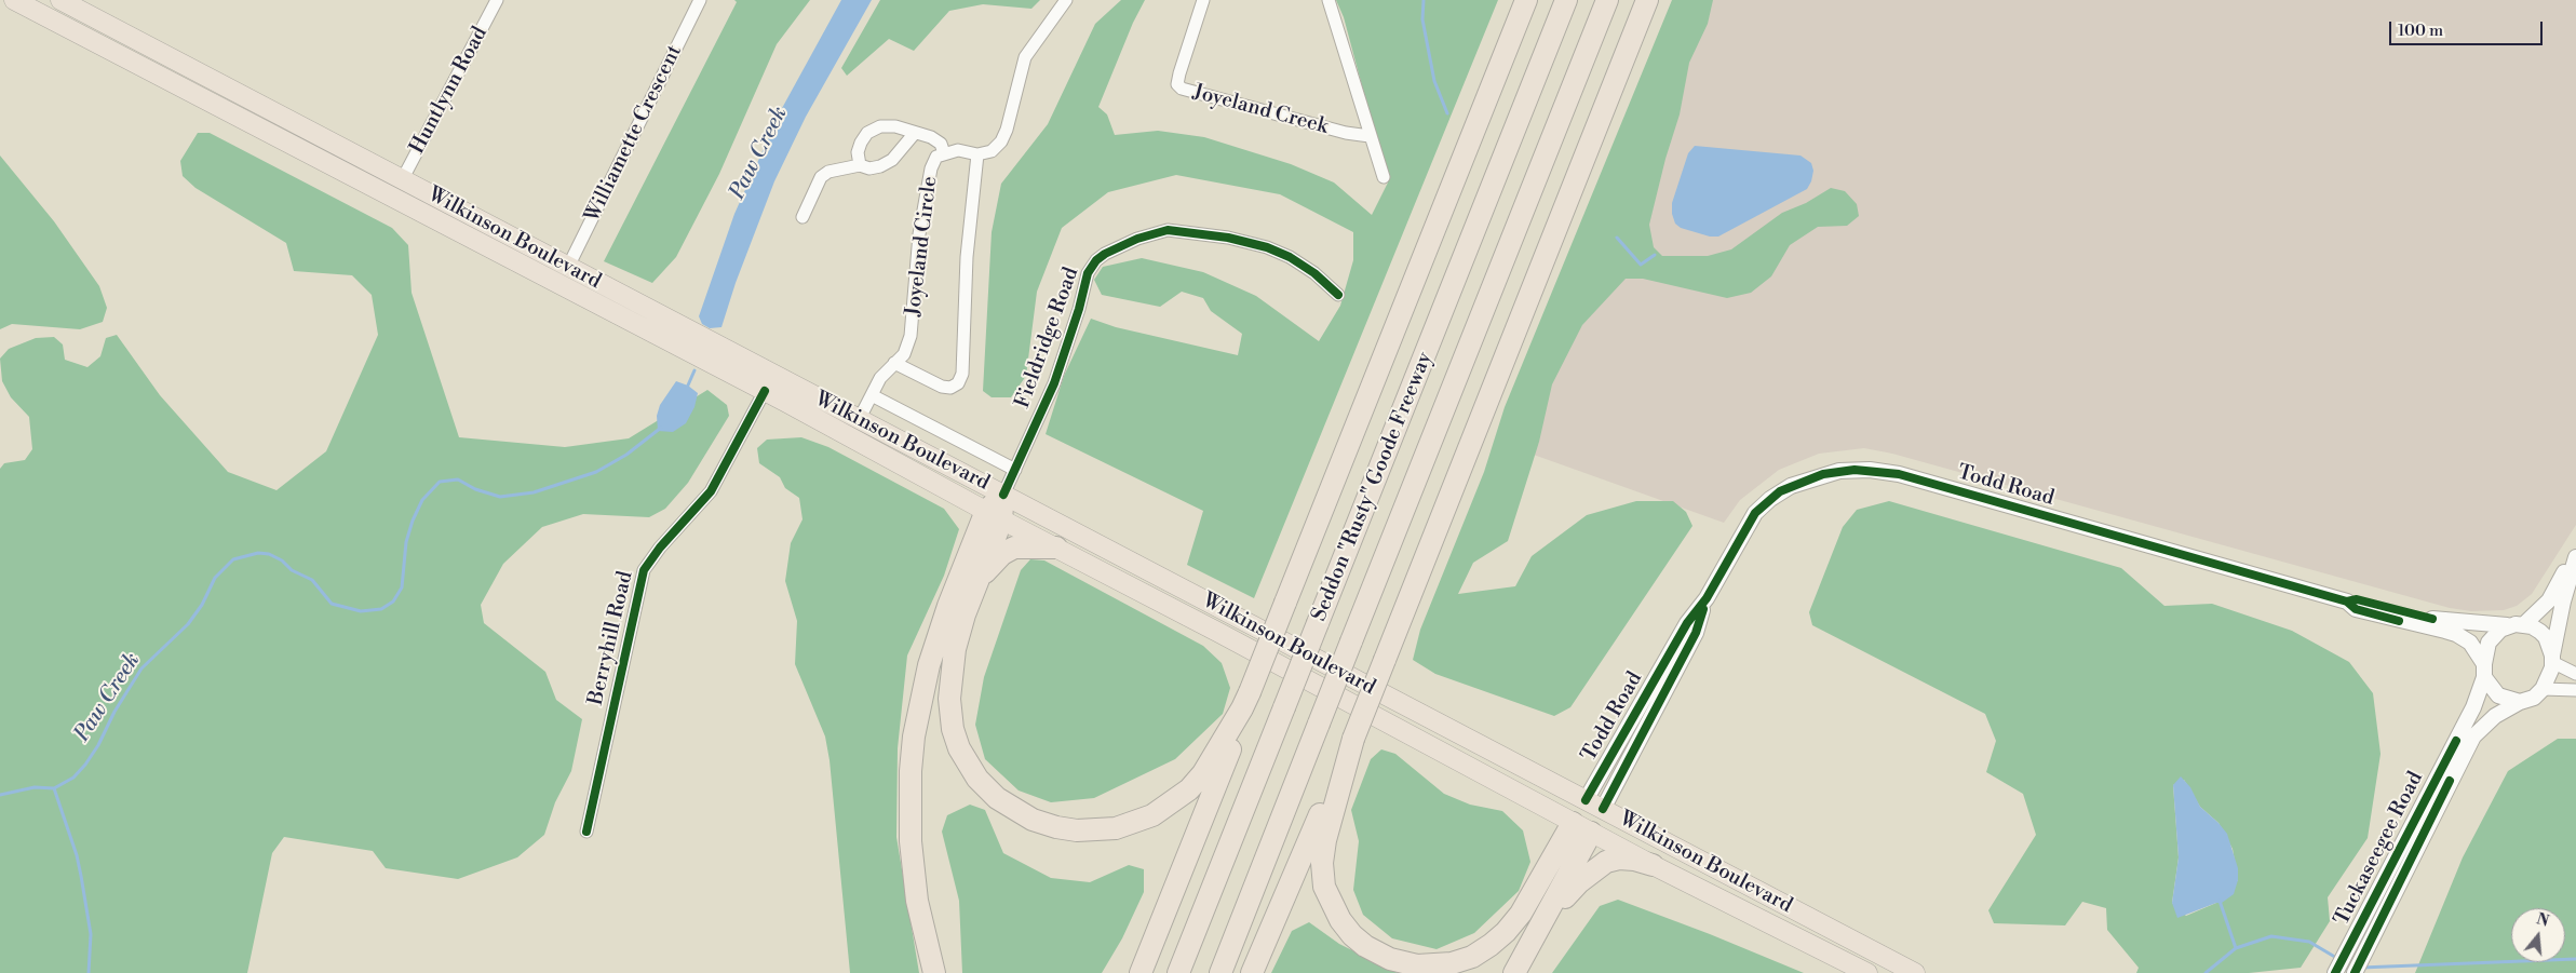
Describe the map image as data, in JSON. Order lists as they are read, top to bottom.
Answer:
{
  "streets": {
    "highway": ["Seddon \"Rusty\" Goode Freeway"],
    "main road": ["Wilkinson Boulevard"],
    "street": [
      "Huntlynn Road",
      "Joyeland Creek",
      "Williamette Crescent",
      "Joyeland Circle",
      "Fieldridge Road",
      "Todd Road",
      "Berryhill Road",
      "Tuckaseegee Road"
    ]
  },
  "crossings": [
    ["Huntlynn Road", "Wilkinson Boulevard"],
    ["Williamette Crescent", "Wilkinson Boulevard"],
    ["Wilkinson Boulevard", "Joyeland Circle"],
    ["Wilkinson Boulevard", "Fieldridge Road"],
    ["Wilkinson Boulevard", "Todd Road"],
    ["Wilkinson Boulevard", "Berryhill Road"],
    ["Todd Road", "Tuckaseegee Road"]
  ],
  "water": ["Paw Creek"],
  "scale_bar": "100 m",
  "north": "top"
}
